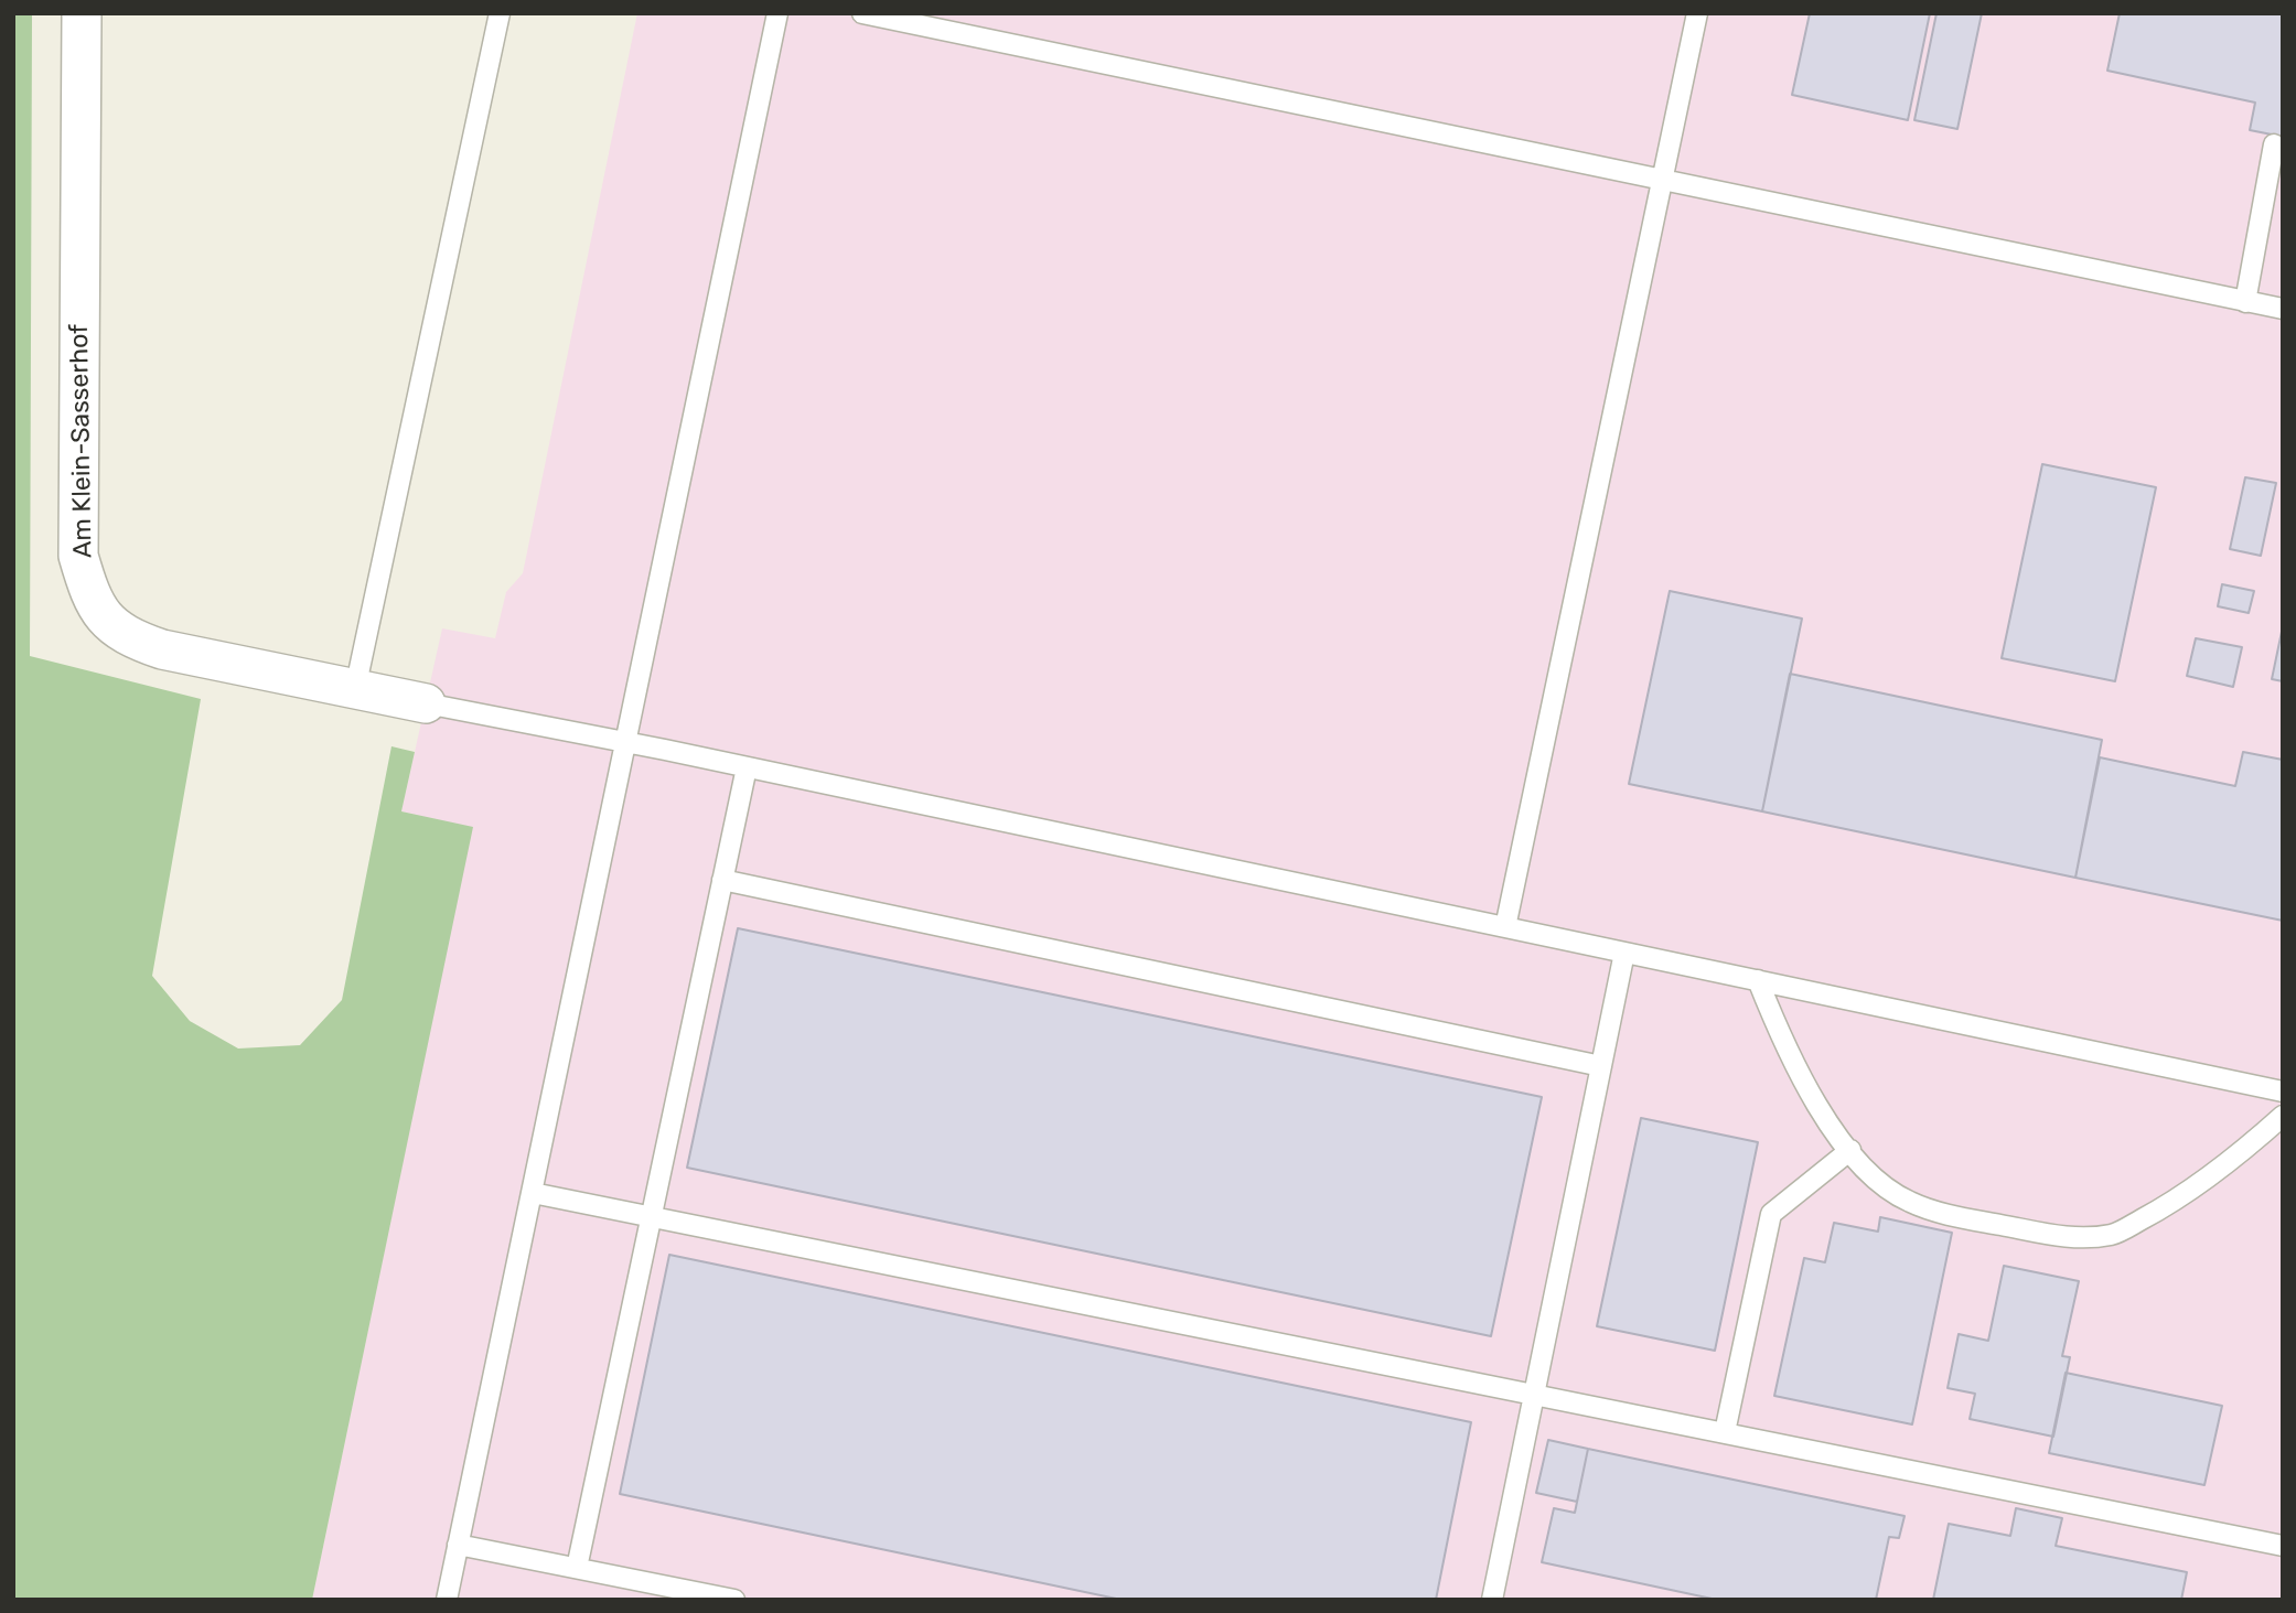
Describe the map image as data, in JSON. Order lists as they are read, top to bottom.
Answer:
{
  "streets": {
    "street": ["Am Klein-Sasserhof"]
  }
}
